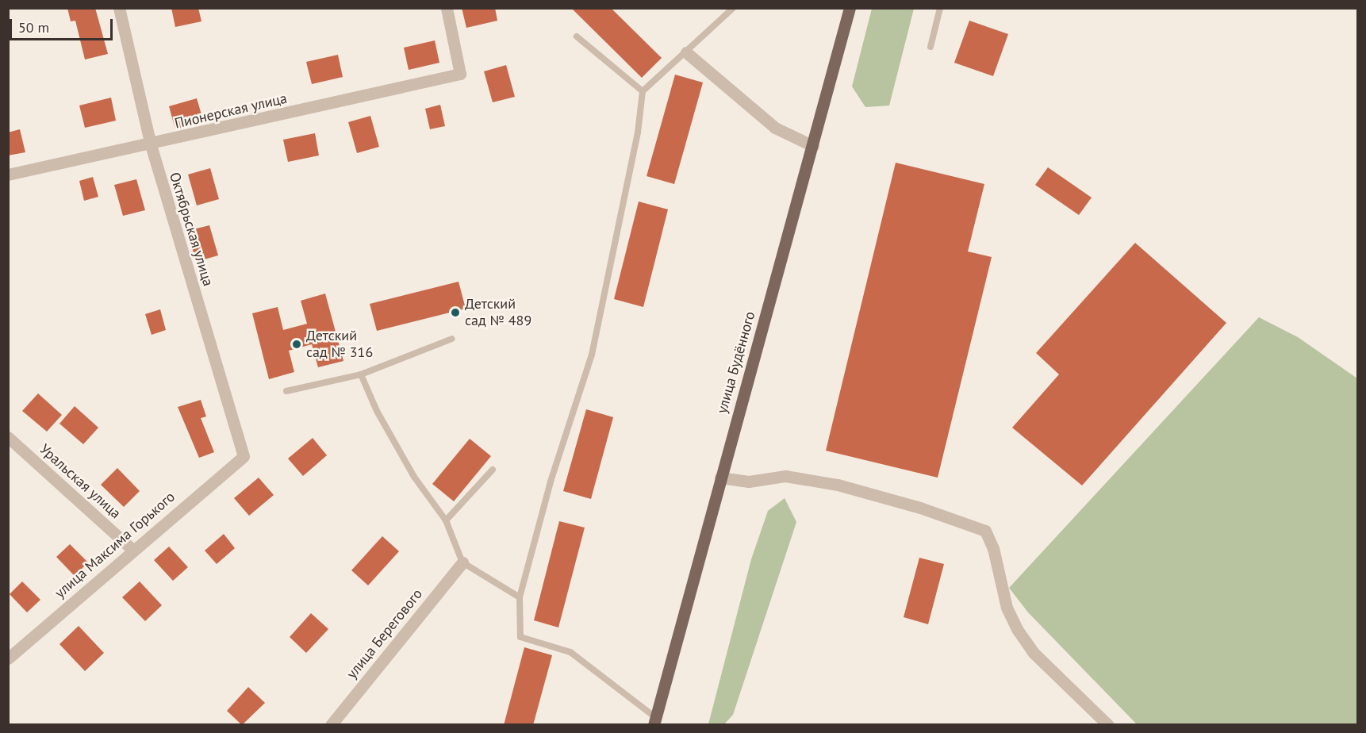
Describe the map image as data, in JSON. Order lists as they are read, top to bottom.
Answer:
{
  "streets": {
    "main road": ["улица Будённого"],
    "street": [
      "Пионерская улица",
      "Октябрьская улица",
      "Уральская улица",
      "улица Максима Горького",
      "улица Берегового"
    ]
  },
  "crossings": [
    ["Пионерская улица", "Октябрьская улица"],
    ["Октябрьская улица", "улица Максима Горького"],
    ["Уральская улица", "улица Максима Горького"]
  ],
  "places": ["Детский сад № 489", "Детский сад № 316"],
  "scale_bar": "50 m"
}
